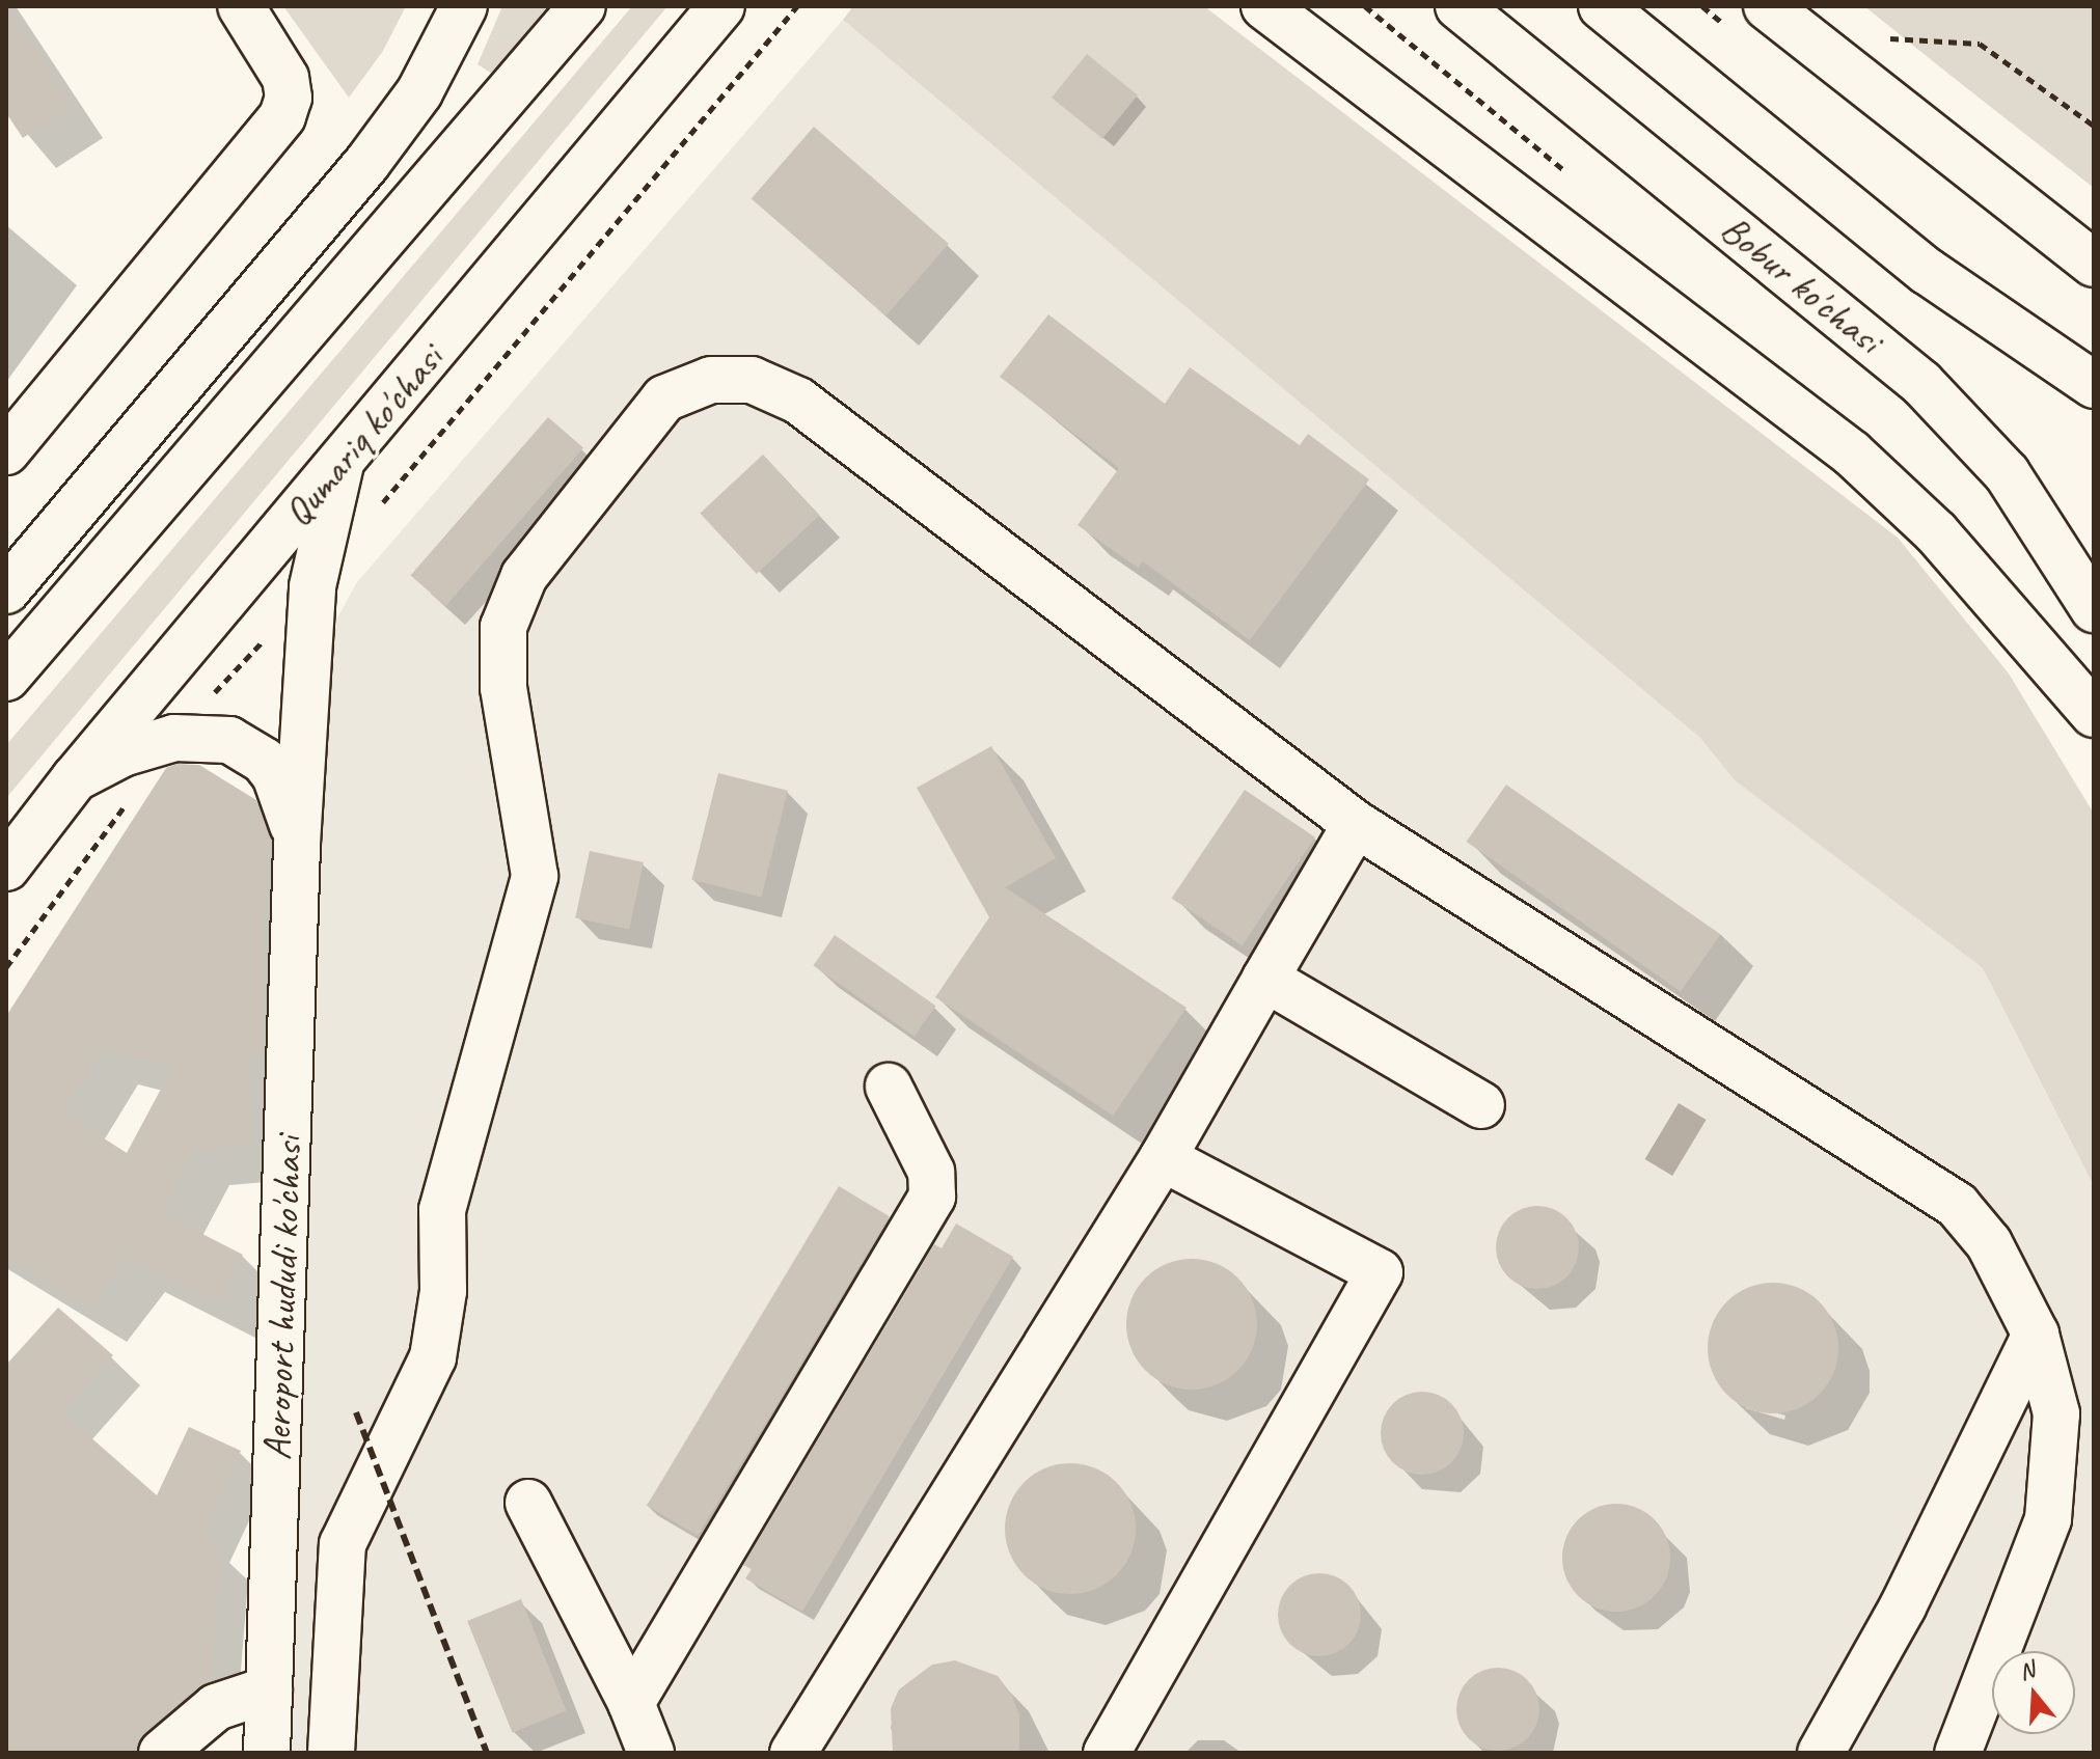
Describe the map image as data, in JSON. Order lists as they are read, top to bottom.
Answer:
{
  "streets": {
    "main road": ["Bobur ko'chasi", "Qumariq ko'chasi", "Aeroport hududi ko'chasi"]
  },
  "crossings": [
    ["Qumariq ko'chasi", "Aeroport hududi ko'chasi"]
  ],
  "north": "top"
}
